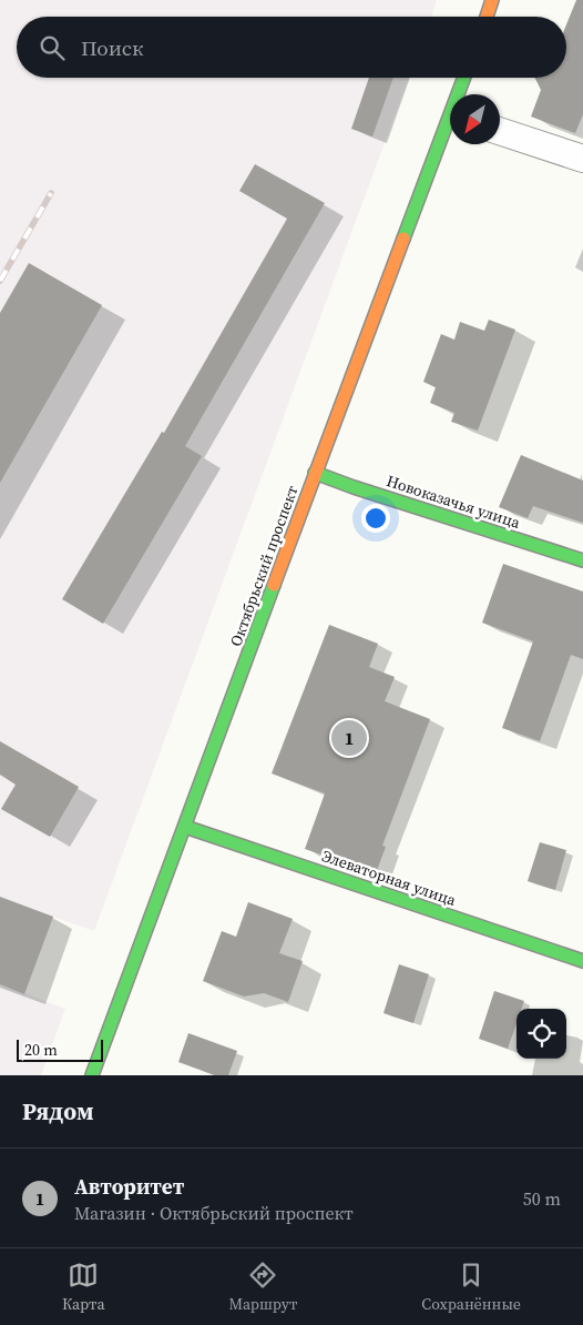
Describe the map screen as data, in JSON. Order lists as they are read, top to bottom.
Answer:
{
  "streets": {
    "main road": ["Новоказачья улица", "Октябрьский проспект", "Элеваторная улица"]
  },
  "crossings": [
    ["Новоказачья улица", "Октябрьский проспект"],
    ["Октябрьский проспект", "Элеваторная улица"]
  ],
  "scale_bar": "20 m",
  "north": "bottom left",
  "page": {
    "search": "Поиск",
    "pins": "1",
    "scale": "20 m",
    "heading": "Рядом",
    "list": [
      {
        "mark": "1",
        "name": "Авторитет",
        "note": "Магазин · Октябрьский проспект",
        "value": "50 m"
      }
    ],
    "nav": ["Карта", "Маршрут", "Сохранённые"]
  }
}
